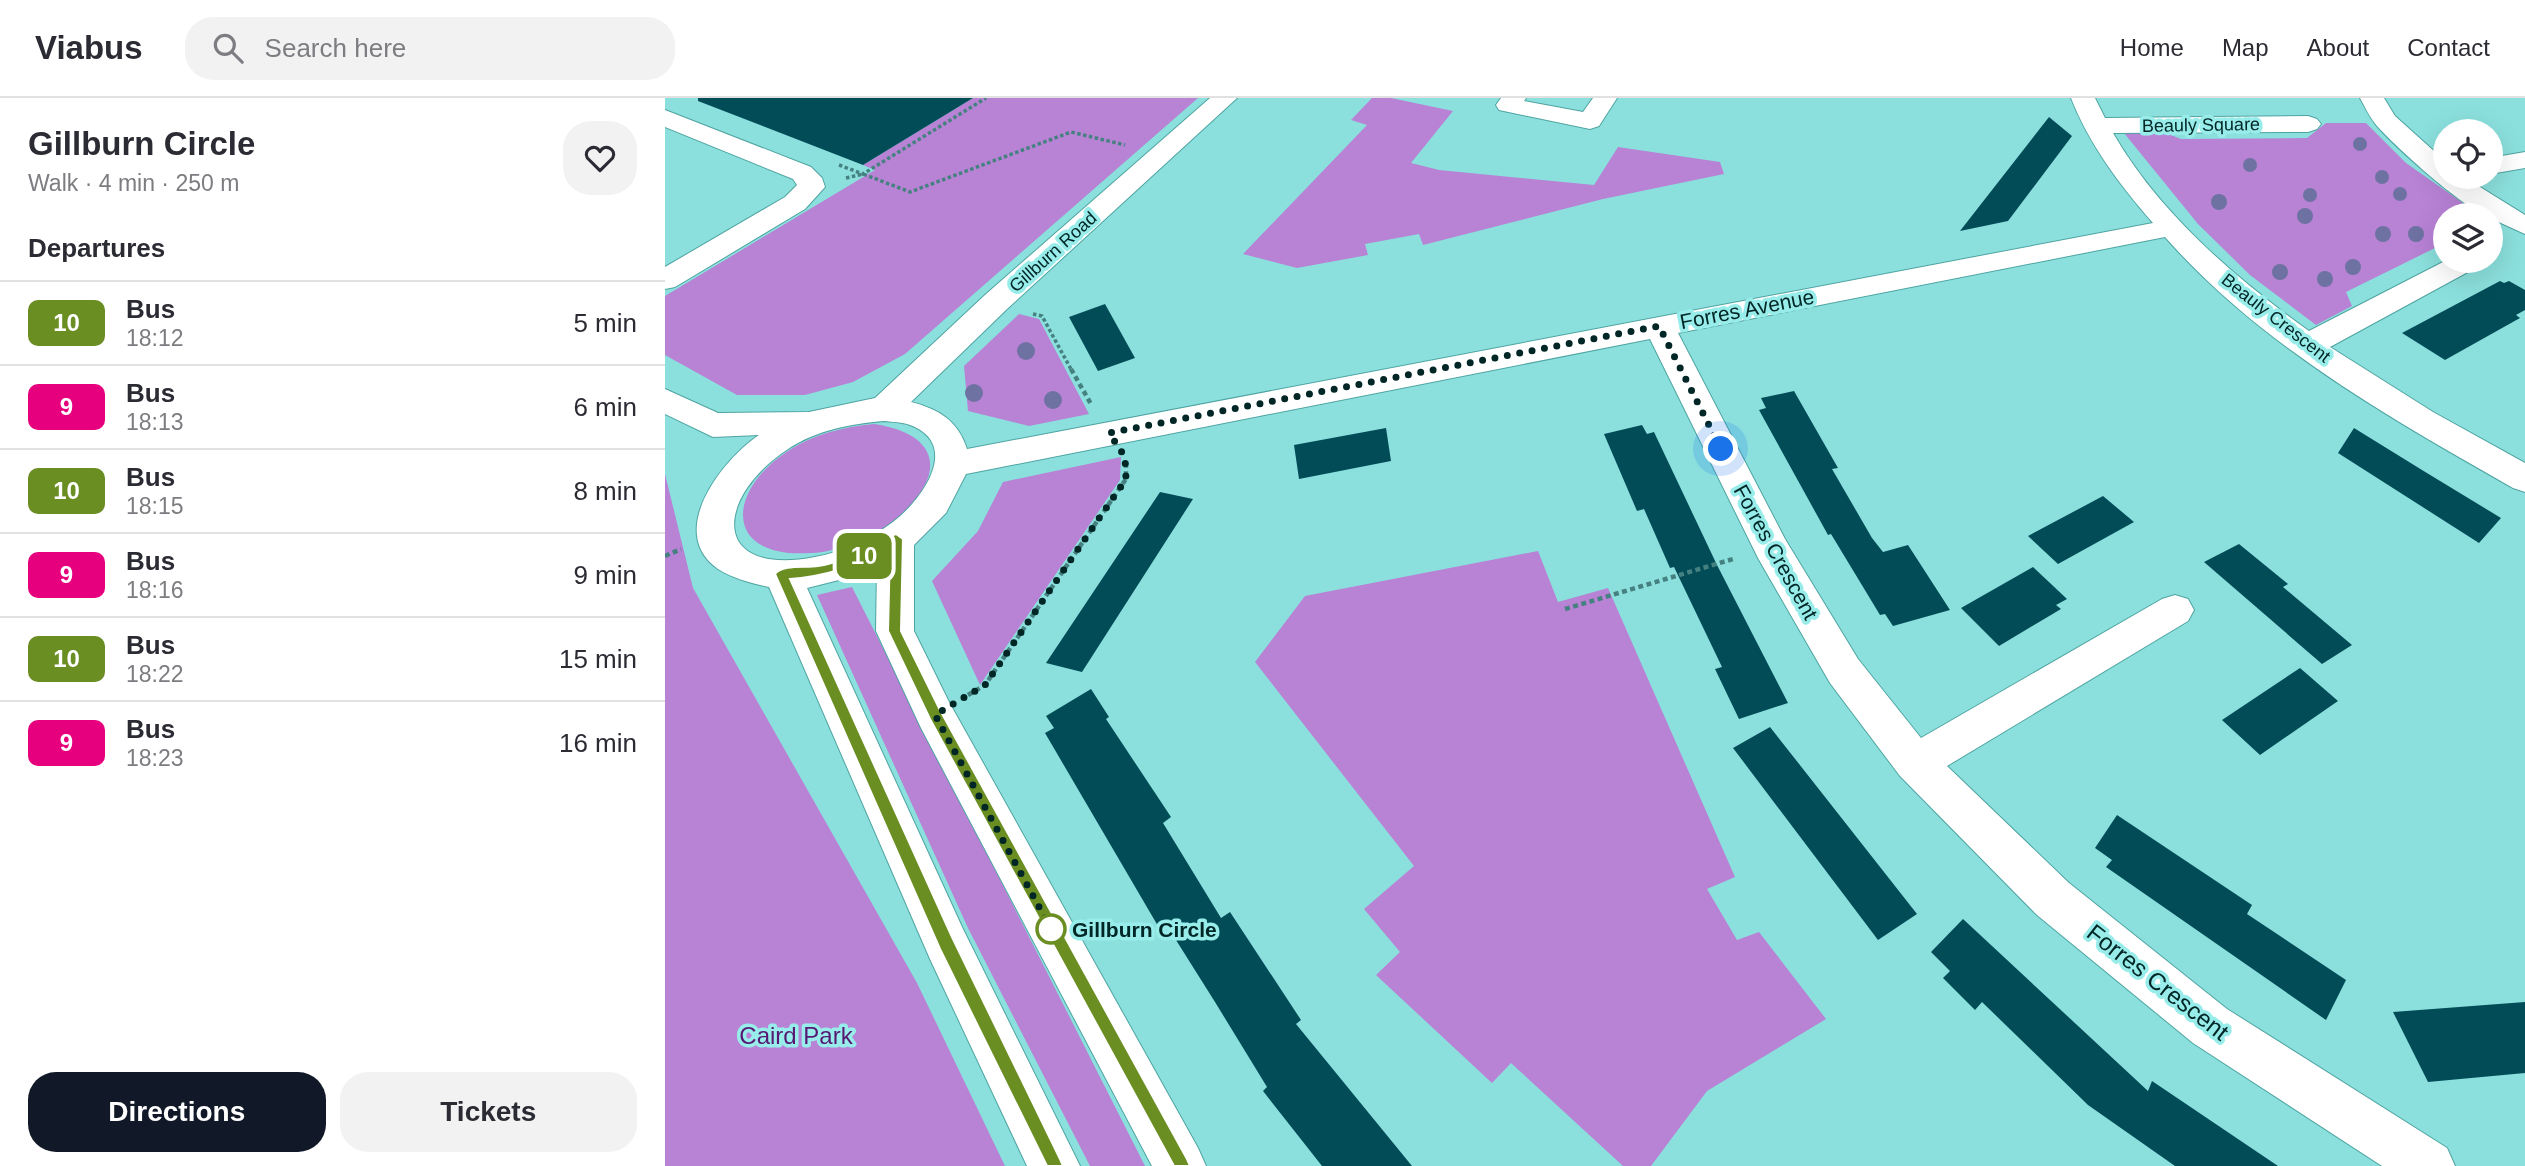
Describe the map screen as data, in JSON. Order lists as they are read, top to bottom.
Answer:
{
  "streets": {
    "street": [
      "Beauly Square",
      "Gillburn Road",
      "Forres Avenue",
      "Beauly Crescent",
      "Forres Crescent"
    ]
  },
  "crossings": [
    ["Beauly Square", "Beauly Crescent"],
    ["Gillburn Road", "Forres Avenue"],
    ["Forres Avenue", "Beauly Crescent"],
    ["Forres Avenue", "Forres Crescent"]
  ],
  "parks": ["Caird Park"],
  "places": ["Gillburn Circle"],
  "lines": ["bus line 10"],
  "page": {
    "header": "Viabus",
    "search": "Search here",
    "nav": [
      "Home",
      "Map",
      "About",
      "Contact"
    ],
    "heading": [
      ["Gillburn Circle", "Walk · 4 min · 250 m"],
      "Departures"
    ],
    "on_map": "10",
    "list": [
      {
        "mark": "10",
        "name": "Bus",
        "note": "18:12",
        "value": "5 min"
      },
      {
        "mark": "9",
        "name": "Bus",
        "note": "18:13",
        "value": "6 min"
      },
      {
        "mark": "10",
        "name": "Bus",
        "note": "18:15",
        "value": "8 min"
      },
      {
        "mark": "9",
        "name": "Bus",
        "note": "18:16",
        "value": "9 min"
      },
      {
        "mark": "10",
        "name": "Bus",
        "note": "18:22",
        "value": "15 min"
      },
      {
        "mark": "9",
        "name": "Bus",
        "note": "18:23",
        "value": "16 min"
      }
    ],
    "buttons": ["Directions", "Tickets"]
  }
}
